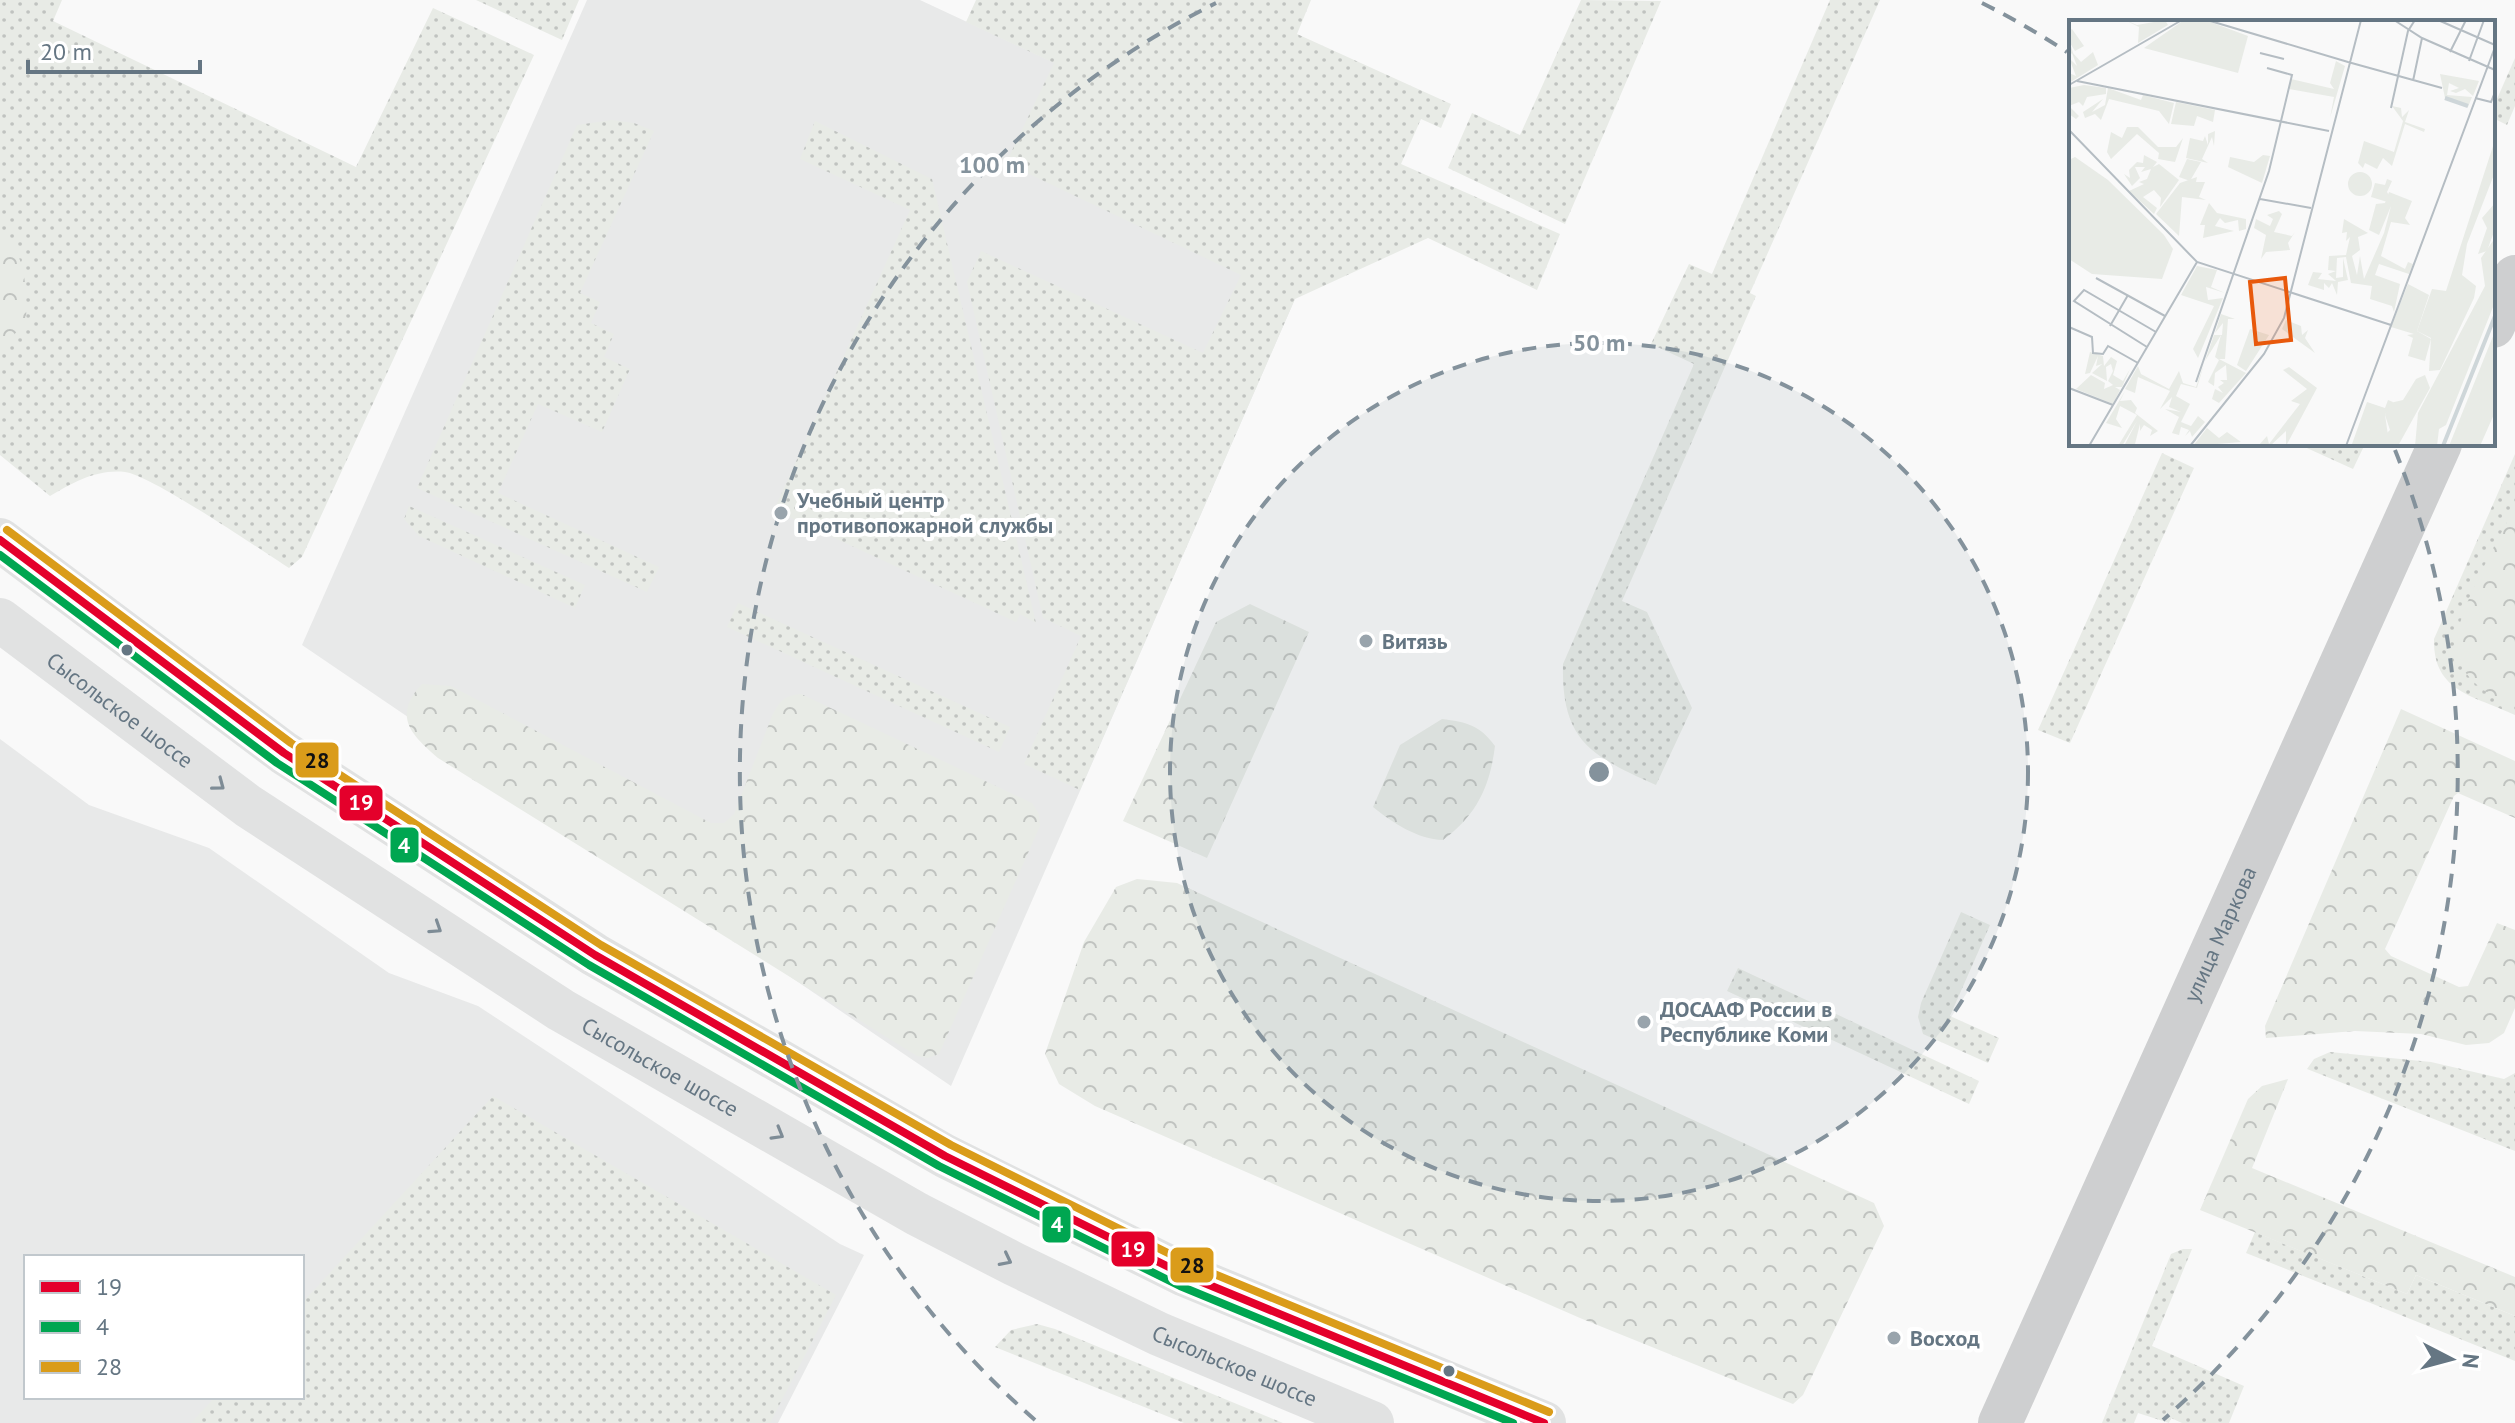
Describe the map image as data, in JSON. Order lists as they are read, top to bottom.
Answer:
{
  "streets": {
    "main road": ["Сысольское шоссе"],
    "street": ["улица Маркова"]
  },
  "places": [
    "Учебный центр противопожарной службы",
    "Витязь",
    "ДОСААФ России в Республике Коми",
    "Восход"
  ],
  "lines": ["transit line 28", "transit line 19", "transit line 4"],
  "legend": ["19", "4", "28"],
  "scale_bar": "20 m",
  "north": "right",
  "rings": ["100 m", "50 m"]
}
